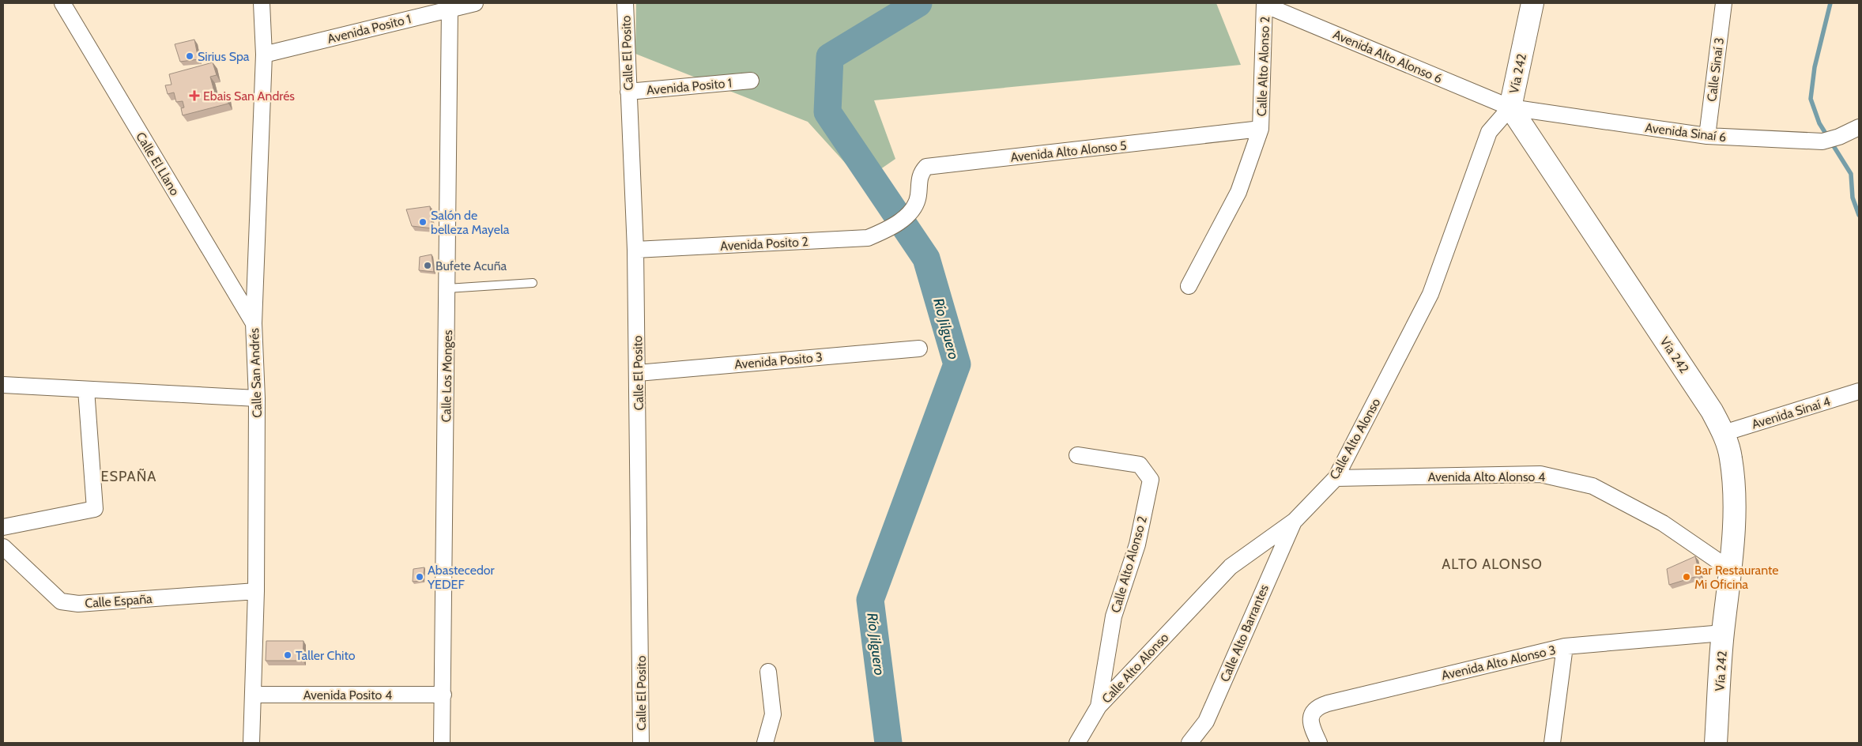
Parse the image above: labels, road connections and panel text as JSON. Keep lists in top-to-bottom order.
{
  "streets": {
    "main road": ["Vía 242"],
    "street": [
      "Avenida Posito 1",
      "Calle El Posito",
      "Avenida Alto Alonso 6",
      "Calle Alto Alonso 2",
      "Calle Sinaí 3",
      "Avenida Sinaí 6",
      "Avenida Alto Alonso 5",
      "Calle El Llano",
      "Avenida Posito 2",
      "Avenida Posito 3",
      "Calle San Andrés",
      "Calle Los Monges",
      "Avenida Sinaí 4",
      "Calle Alto Alonso",
      "Avenida Alto Alonso 4",
      "Calle España",
      "Calle Alto Barrantes",
      "Avenida Alto Alonso 3",
      "Avenida Posito 4"
    ]
  },
  "crossings": [
    ["Avenida Posito 1", "Calle El Posito"],
    ["Avenida Posito 1", "Calle San Andrés"],
    ["Avenida Posito 1", "Calle Los Monges"],
    ["Calle El Posito", "Avenida Posito 2"],
    ["Calle El Posito", "Avenida Posito 3"],
    ["Avenida Alto Alonso 6", "Calle Alto Alonso 2"],
    ["Avenida Alto Alonso 6", "Vía 242"],
    ["Avenida Alto Alonso 6", "Avenida Sinaí 6"],
    ["Avenida Alto Alonso 6", "Calle Alto Alonso"],
    ["Calle Alto Alonso 2", "Avenida Alto Alonso 5"],
    ["Calle Alto Alonso 2", "Calle Alto Alonso"],
    ["Calle Sinaí 3", "Avenida Sinaí 6"],
    ["Vía 242", "Avenida Sinaí 6"],
    ["Vía 242", "Avenida Sinaí 4"],
    ["Vía 242", "Calle Alto Alonso"],
    ["Vía 242", "Avenida Alto Alonso 4"],
    ["Vía 242", "Avenida Alto Alonso 3"],
    ["Avenida Sinaí 6", "Calle Alto Alonso"],
    ["Avenida Alto Alonso 5", "Avenida Posito 2"],
    ["Calle El Llano", "Calle San Andrés"],
    ["Calle San Andrés", "Calle España"],
    ["Calle San Andrés", "Avenida Posito 4"],
    ["Calle Los Monges", "Avenida Posito 4"],
    ["Calle Alto Alonso", "Avenida Alto Alonso 4"],
    ["Calle Alto Alonso", "Calle Alto Barrantes"]
  ],
  "districts": ["ESPAÑA", "ALTO ALONSO"],
  "water": ["Río Jilguero"],
  "places": {
    "other": [
      "Sirius Spa",
      "Salón de belleza Mayela",
      "Bufete Acuña",
      "Abastecedor YEDEF",
      "Bar Restaurante Mi Oficina",
      "Taller Chito"
    ],
    "health": ["Ebais San Andrés"]
  }
}
